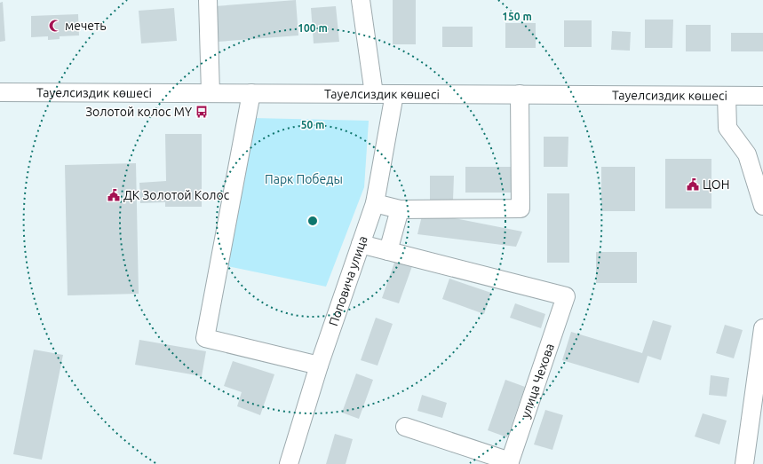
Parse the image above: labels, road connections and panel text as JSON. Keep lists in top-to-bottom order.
{
  "streets": {
    "street": ["Тауелсиздик көшесі", "Поповича улица", "улица Чехова"]
  },
  "crossings": [
    ["Тауелсиздик көшесі", "Поповича улица"]
  ],
  "parks": ["Парк Победы"],
  "places": {
    "mosque": ["мечеть"],
    "bus stop": ["Золотой колос МҮ"],
    "public building": ["ЦОН", "ДК Золотой Колос"]
  },
  "rings": ["150 m", "100 m", "50 m"]
}
